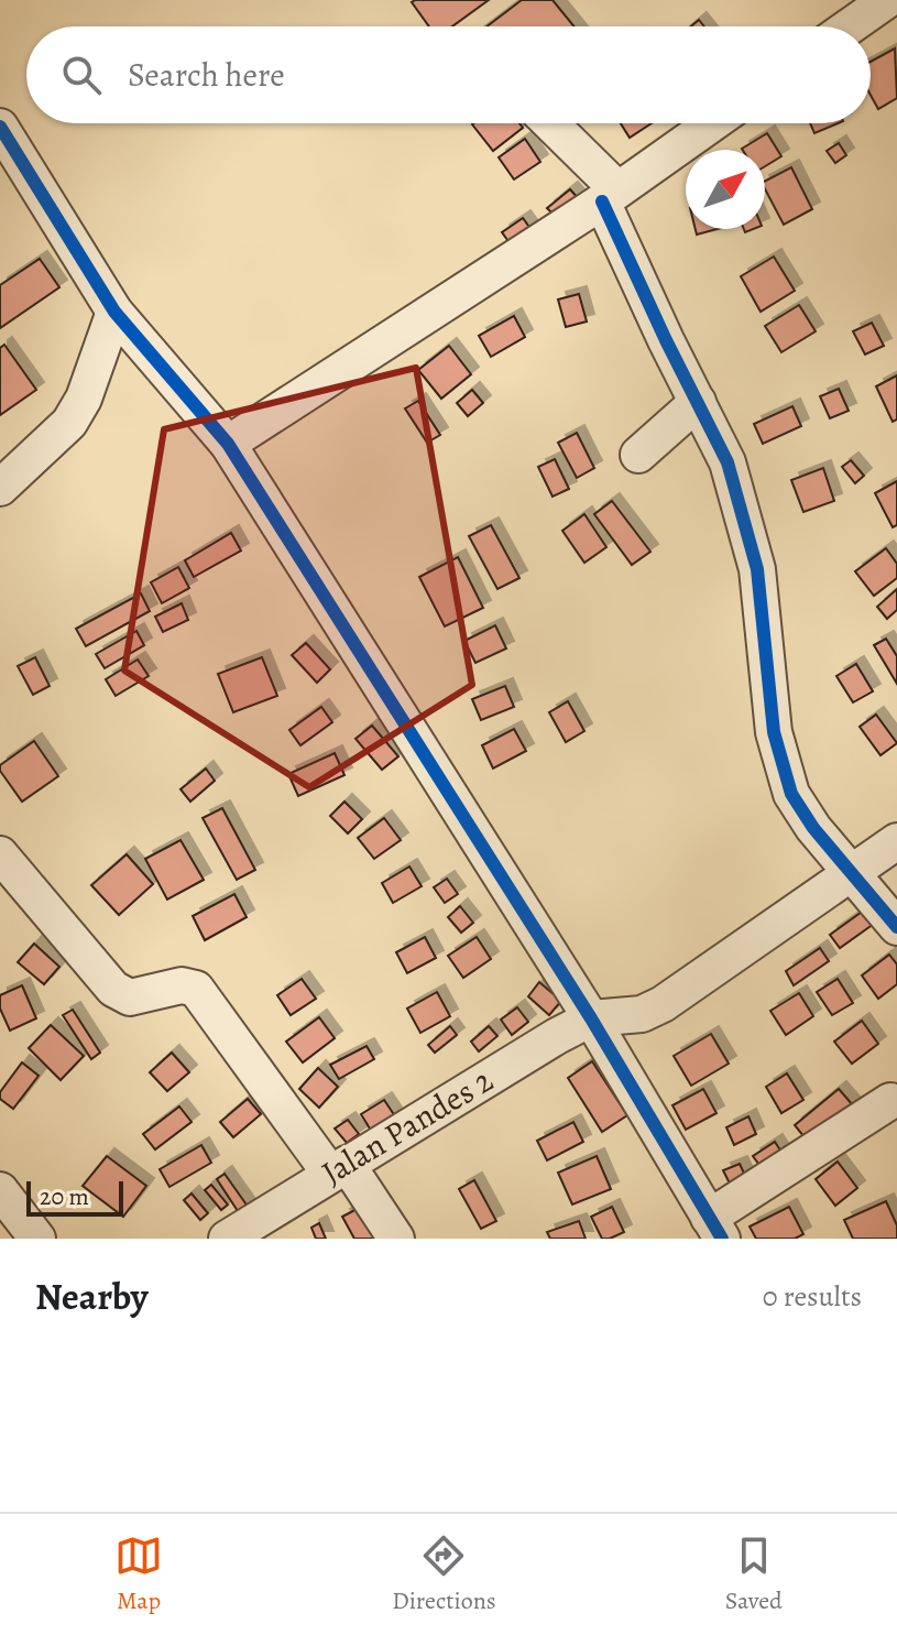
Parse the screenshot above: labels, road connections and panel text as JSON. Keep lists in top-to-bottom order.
{
  "streets": {
    "street": ["Jalan Pandes 2"]
  },
  "scale_bar": "20 m",
  "north": "top right",
  "page": {
    "search": "Search here",
    "scale": "20 m",
    "heading": ["Nearby", "0 results"],
    "nav": ["Map", "Directions", "Saved"]
  }
}
